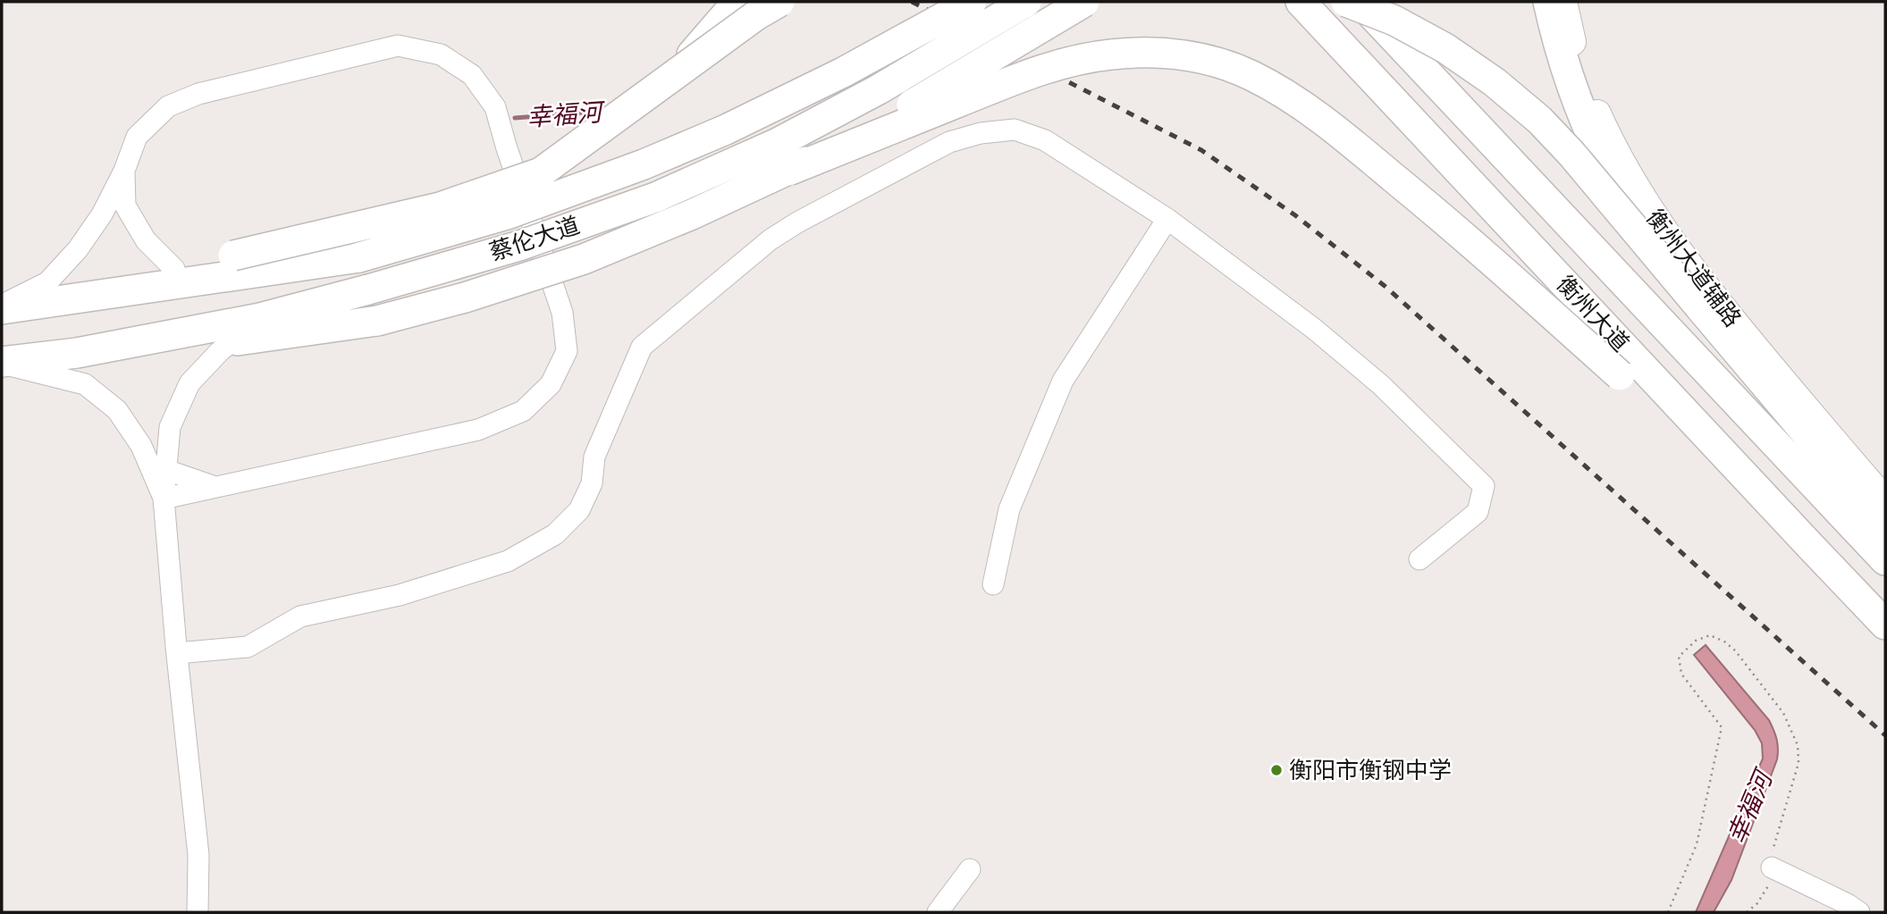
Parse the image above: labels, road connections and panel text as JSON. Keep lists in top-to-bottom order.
{
  "streets": {
    "highway": ["蔡伦大道", "衡州大道"],
    "main road": ["衡州大道辅路"]
  },
  "water": ["幸福河"],
  "places": ["衡阳市衡钢中学"]
}
